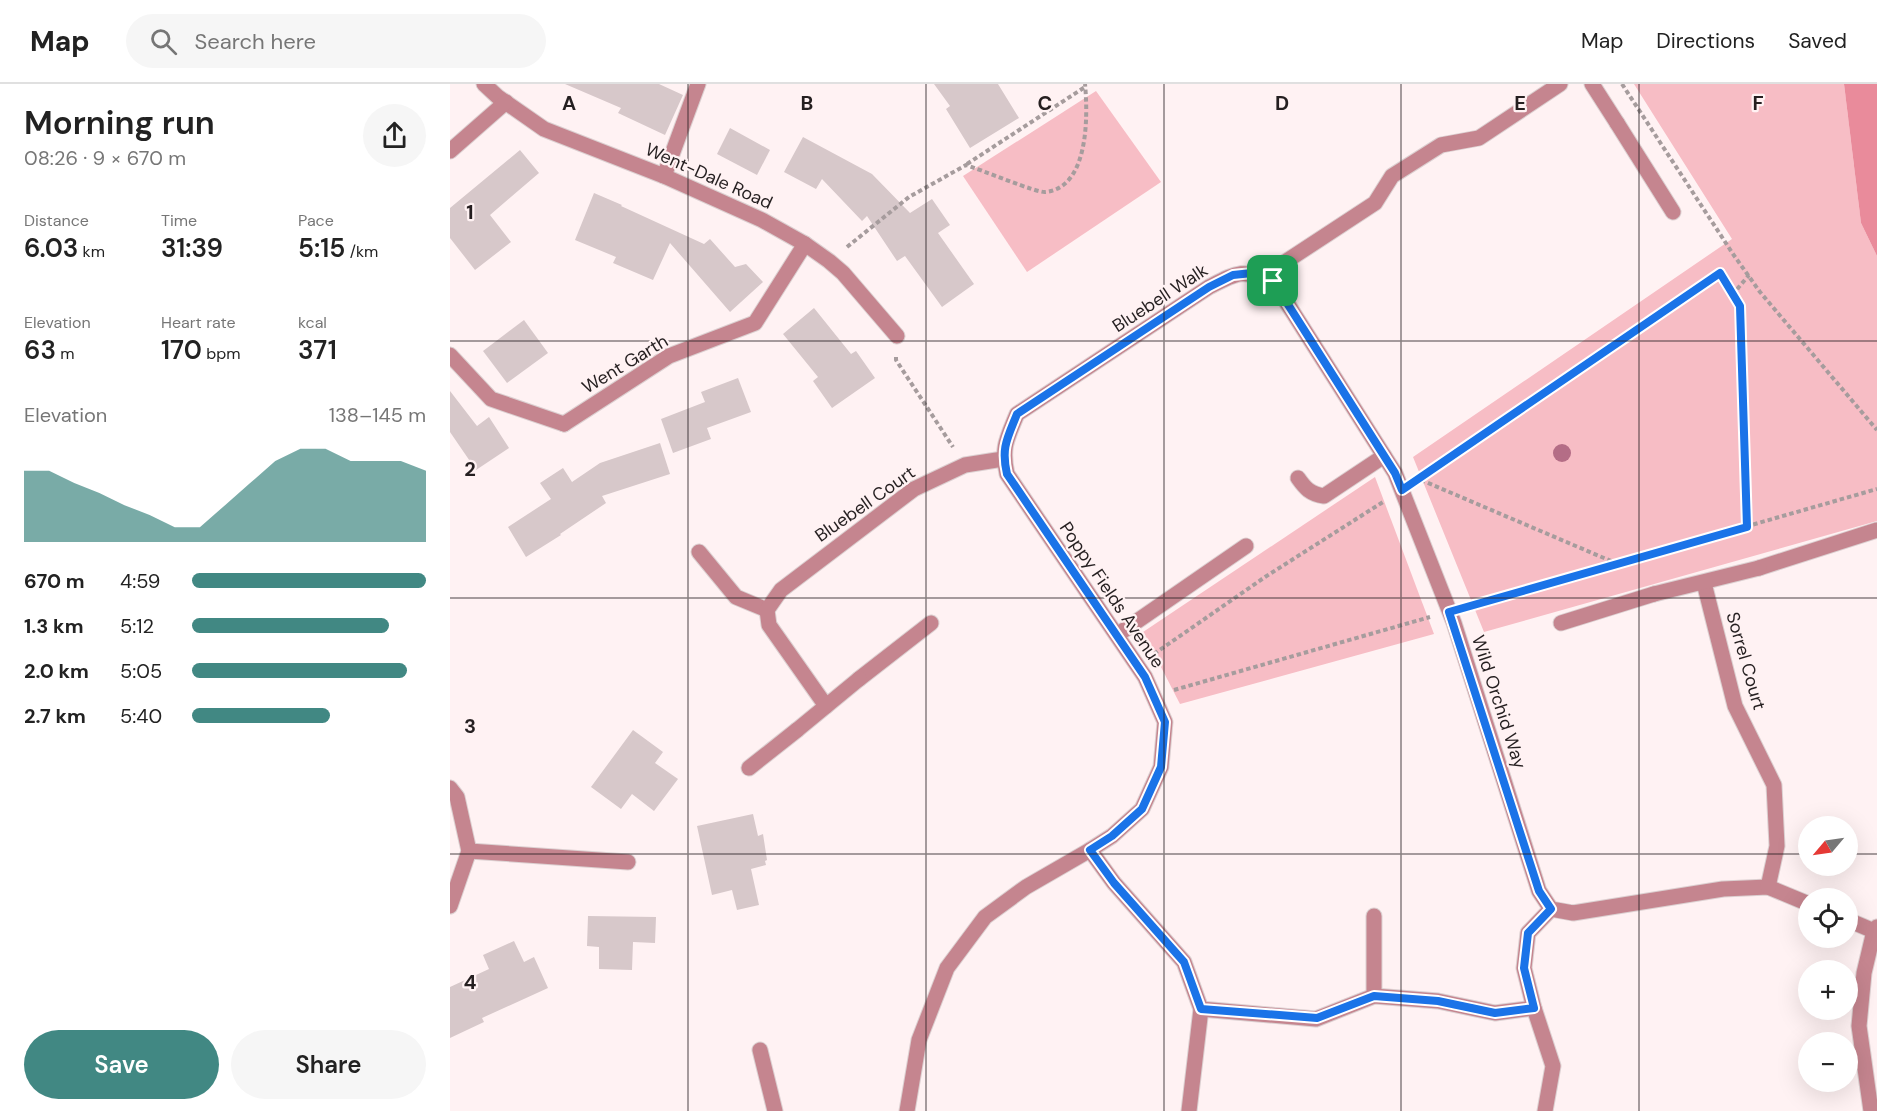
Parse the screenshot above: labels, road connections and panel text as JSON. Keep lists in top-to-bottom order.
{
  "streets": {
    "street": [
      "Went-Dale Road",
      "Bluebell Walk",
      "Went Garth",
      "Bluebell Court",
      "Poppy Fields Avenue",
      "Sorrel Court",
      "Wild Orchid Way"
    ]
  },
  "crossings": [
    ["Went-Dale Road", "Went Garth"],
    ["Bluebell Walk", "Bluebell Court"],
    ["Bluebell Walk", "Poppy Fields Avenue"],
    ["Bluebell Walk", "Wild Orchid Way"],
    ["Bluebell Court", "Poppy Fields Avenue"]
  ],
  "north": "bottom left",
  "page": {
    "header": "Map",
    "search": "Search here",
    "nav": ["Map", "Directions", "Saved"],
    "heading": ["Morning run", "08:26 · 9 × 670 m"],
    "stats": [
      ["Distance", "6.03 km"],
      ["Time", "31:39"],
      ["Pace", "5:15 /km"],
      ["Elevation", "63 m"],
      ["Heart rate", "170 bpm"],
      ["kcal", "371"]
    ],
    "chart": ["Elevation", "138–145 m"],
    "list": [
      {
        "name": "670 m",
        "note": "4:59"
      },
      {
        "name": "1.3 km",
        "note": "5:12"
      },
      {
        "name": "2.0 km",
        "note": "5:05"
      },
      {
        "name": "2.7 km",
        "note": "5:40"
      }
    ],
    "map_buttons": ["+", "−"],
    "buttons": ["Save", "Share"]
  },
  "grid": {
    "columns": [
      "A",
      "B",
      "C",
      "D",
      "E",
      "F"
    ],
    "rows": [
      "1",
      "2",
      "3",
      "4"
    ]
  }
}
